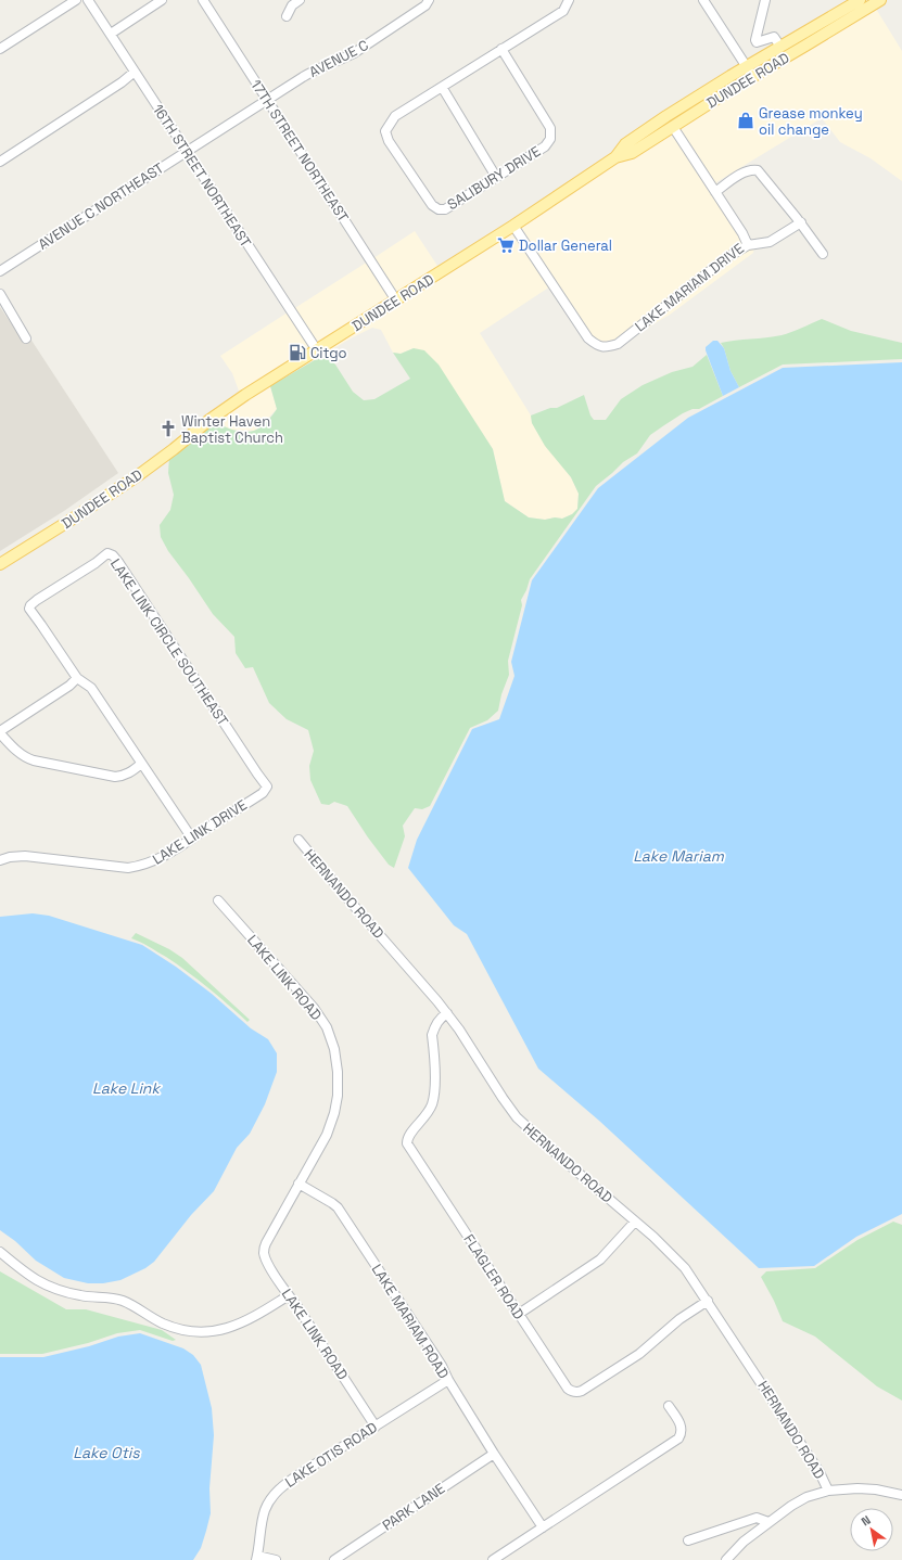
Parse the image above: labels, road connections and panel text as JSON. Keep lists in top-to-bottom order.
{
  "streets": {
    "main road": ["DUNDEE ROAD"],
    "street": [
      "AVENUE C",
      "17TH STREET NORTHEAST",
      "16TH STREET NORTHEAST",
      "SALIBURY DRIVE",
      "AVENUE C NORTHEAST",
      "LAKE MARIAM DRIVE",
      "LAKE LINK CIRCLE SOUTHEAST",
      "LAKE LINK DRIVE",
      "HERNANDO ROAD",
      "LAKE LINK ROAD",
      "FLAGLER ROAD",
      "LAKE MARIAM ROAD",
      "LAKE OTIS ROAD",
      "PARK LANE"
    ]
  },
  "crossings": [
    ["AVENUE C", "17TH STREET NORTHEAST"],
    ["AVENUE C", "AVENUE C NORTHEAST"],
    ["DUNDEE ROAD", "17TH STREET NORTHEAST"],
    ["DUNDEE ROAD", "16TH STREET NORTHEAST"],
    ["DUNDEE ROAD", "LAKE MARIAM DRIVE"],
    ["17TH STREET NORTHEAST", "AVENUE C NORTHEAST"],
    ["16TH STREET NORTHEAST", "AVENUE C NORTHEAST"],
    ["LAKE LINK CIRCLE SOUTHEAST", "LAKE LINK DRIVE"],
    ["HERNANDO ROAD", "FLAGLER ROAD"],
    ["LAKE LINK ROAD", "LAKE MARIAM ROAD"],
    ["LAKE LINK ROAD", "LAKE OTIS ROAD"],
    ["LAKE MARIAM ROAD", "LAKE OTIS ROAD"],
    ["LAKE MARIAM ROAD", "PARK LANE"]
  ],
  "water": ["Lake Mariam", "Lake Link", "Lake Otis"],
  "places": {
    "shop": ["Grease monkey oil change"],
    "supermarket": ["Dollar General"],
    "fuel station": ["Citgo"],
    "church": ["Winter Haven Baptist Church"]
  },
  "north": "top left"
}
